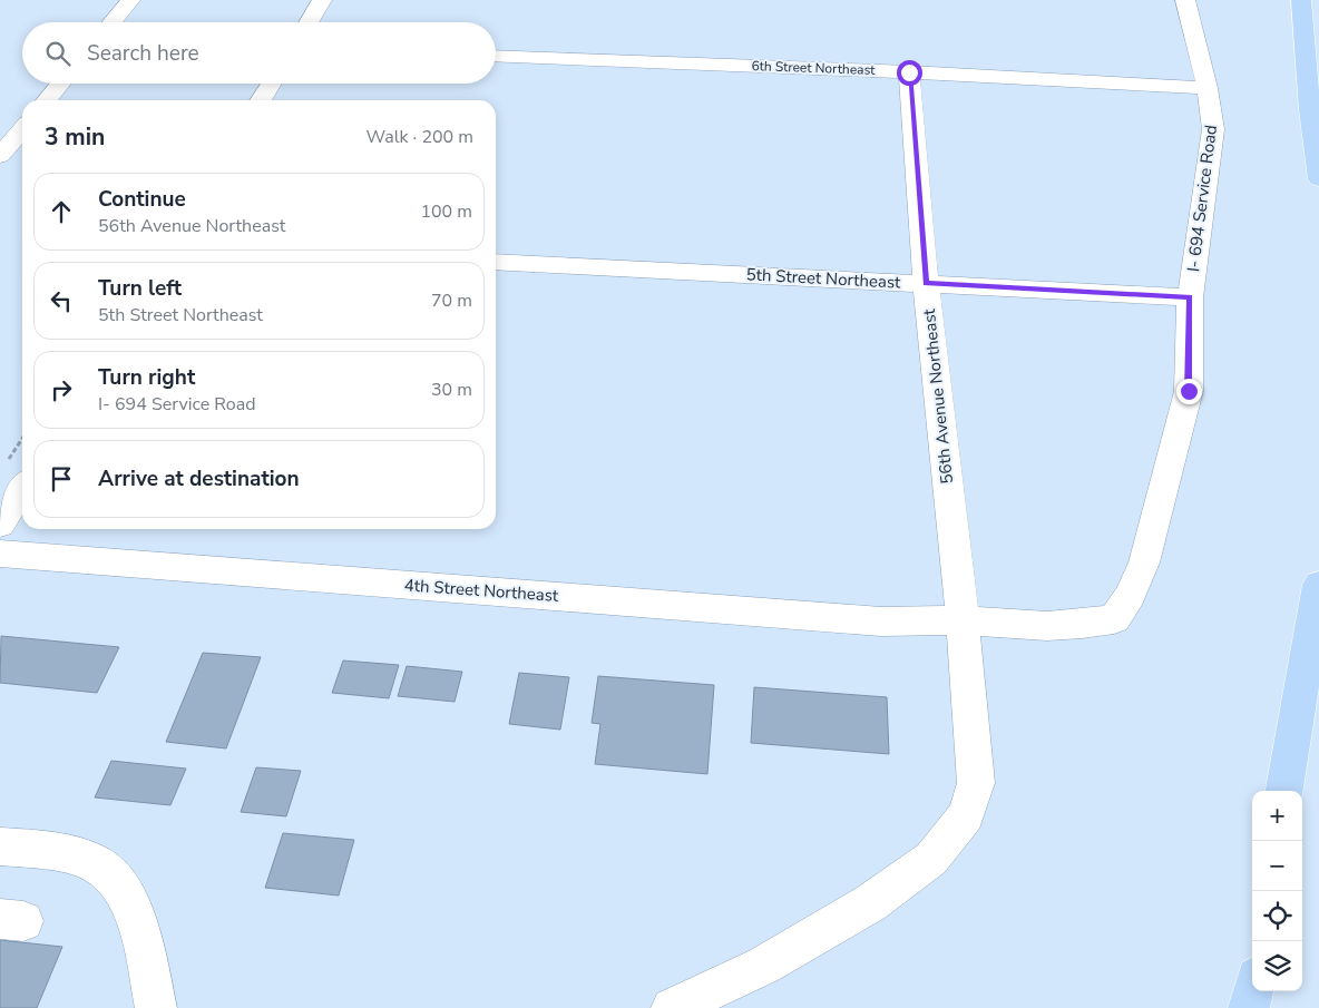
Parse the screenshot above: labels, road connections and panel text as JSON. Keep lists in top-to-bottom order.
{
  "streets": {
    "street": [
      "6th Street Northeast",
      "I- 694 Service Road",
      "5th Street Northeast",
      "56th Avenue Northeast",
      "4th Street Northeast"
    ]
  },
  "crossings": [
    ["6th Street Northeast", "I- 694 Service Road"],
    ["6th Street Northeast", "56th Avenue Northeast"],
    ["I- 694 Service Road", "5th Street Northeast"],
    ["I- 694 Service Road", "4th Street Northeast"],
    ["5th Street Northeast", "56th Avenue Northeast"],
    ["56th Avenue Northeast", "4th Street Northeast"]
  ],
  "page": {
    "search": "Search here",
    "heading": ["3 min", "Walk · 200 m"],
    "list": [
      ["Continue", "56th Avenue Northeast", "100 m"],
      ["Turn left", "5th Street Northeast", "70 m"],
      ["Turn right", "I- 694 Service Road", "30 m"],
      "Arrive at destination"
    ],
    "map_buttons": ["+", "−"]
  }
}
